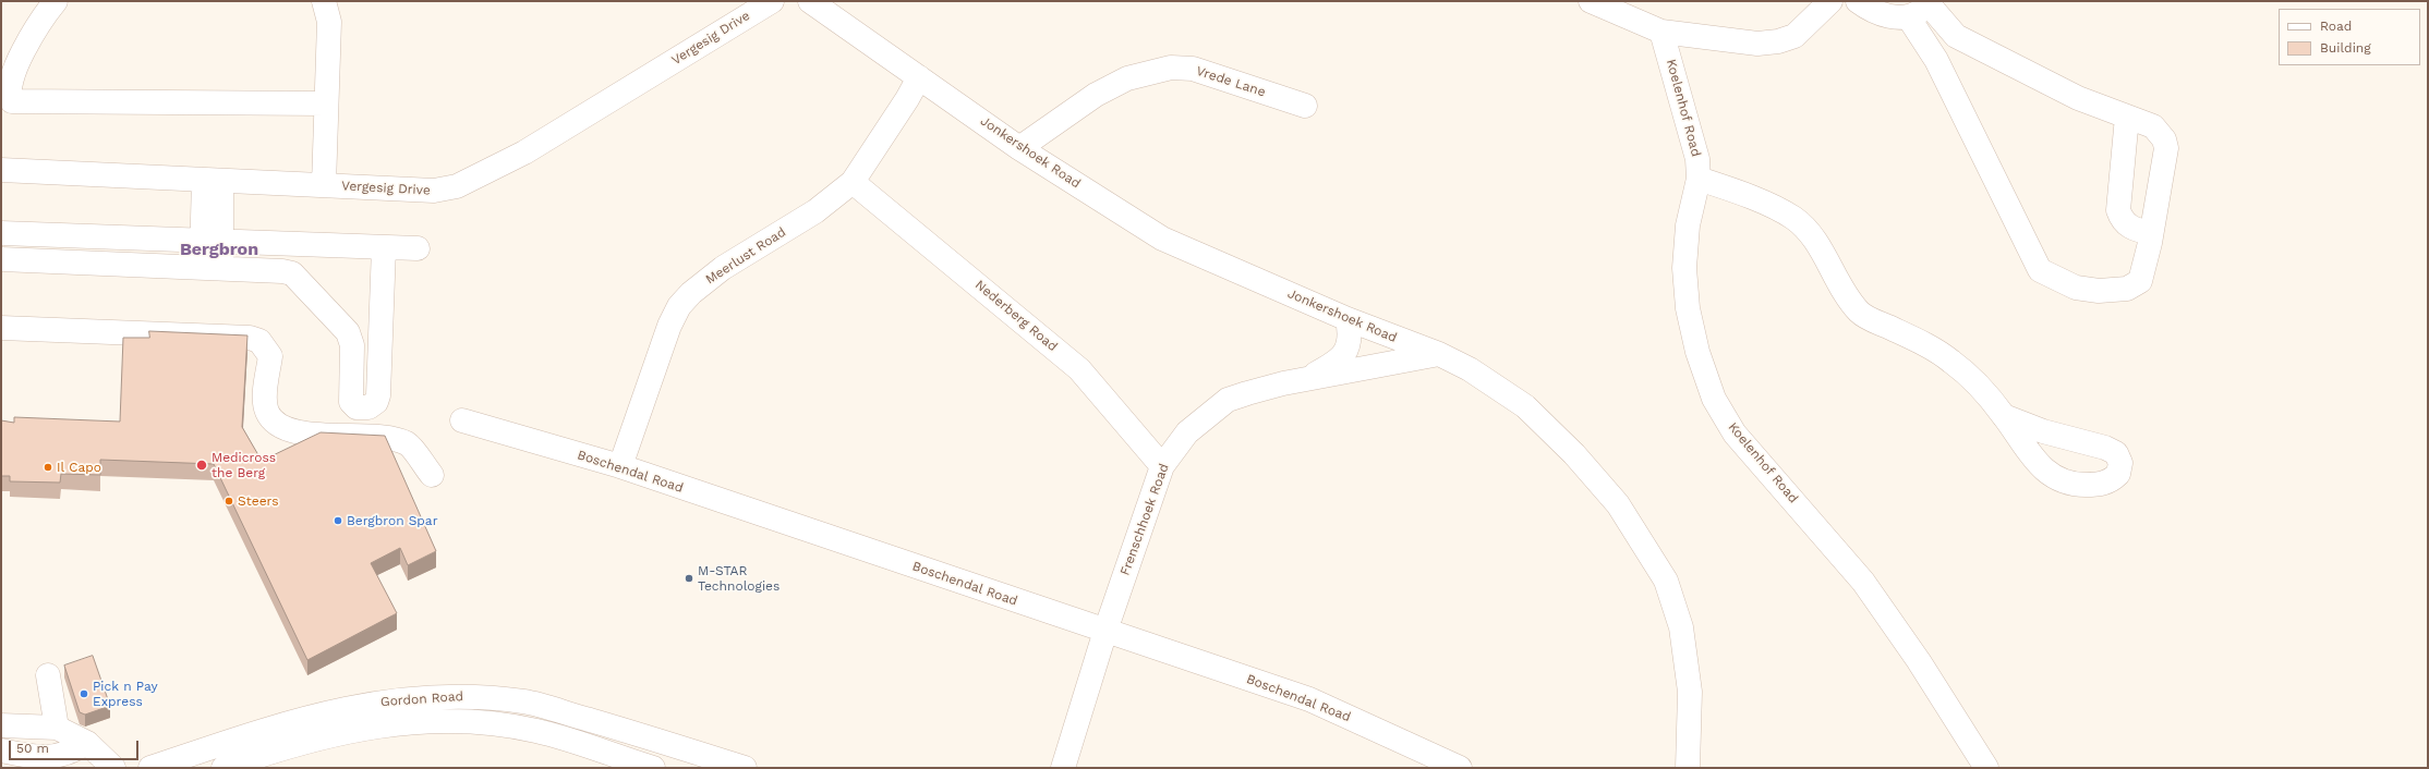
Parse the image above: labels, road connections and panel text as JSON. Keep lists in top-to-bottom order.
{
  "streets": {
    "street": [
      "Vergesig Drive",
      "Vrede Lane",
      "Koelenhof Road",
      "Jonkershoek Road",
      "Meerlust Road",
      "Nederberg Road",
      "Boschendal Road",
      "Frenschhoek Road",
      "Gordon Road"
    ]
  },
  "crossings": [
    ["Vrede Lane", "Jonkershoek Road"],
    ["Jonkershoek Road", "Meerlust Road"],
    ["Jonkershoek Road", "Frenschhoek Road"],
    ["Meerlust Road", "Nederberg Road"],
    ["Meerlust Road", "Boschendal Road"],
    ["Nederberg Road", "Frenschhoek Road"],
    ["Boschendal Road", "Frenschhoek Road"]
  ],
  "districts": ["Bergbron"],
  "places": [
    "Medicross the Berg",
    "Il Capo",
    "Steers",
    "Bergbron Spar",
    "M-STAR Technologies",
    "Pick n Pay Express"
  ],
  "legend": ["Road", "Building"],
  "scale_bar": "50 m"
}
